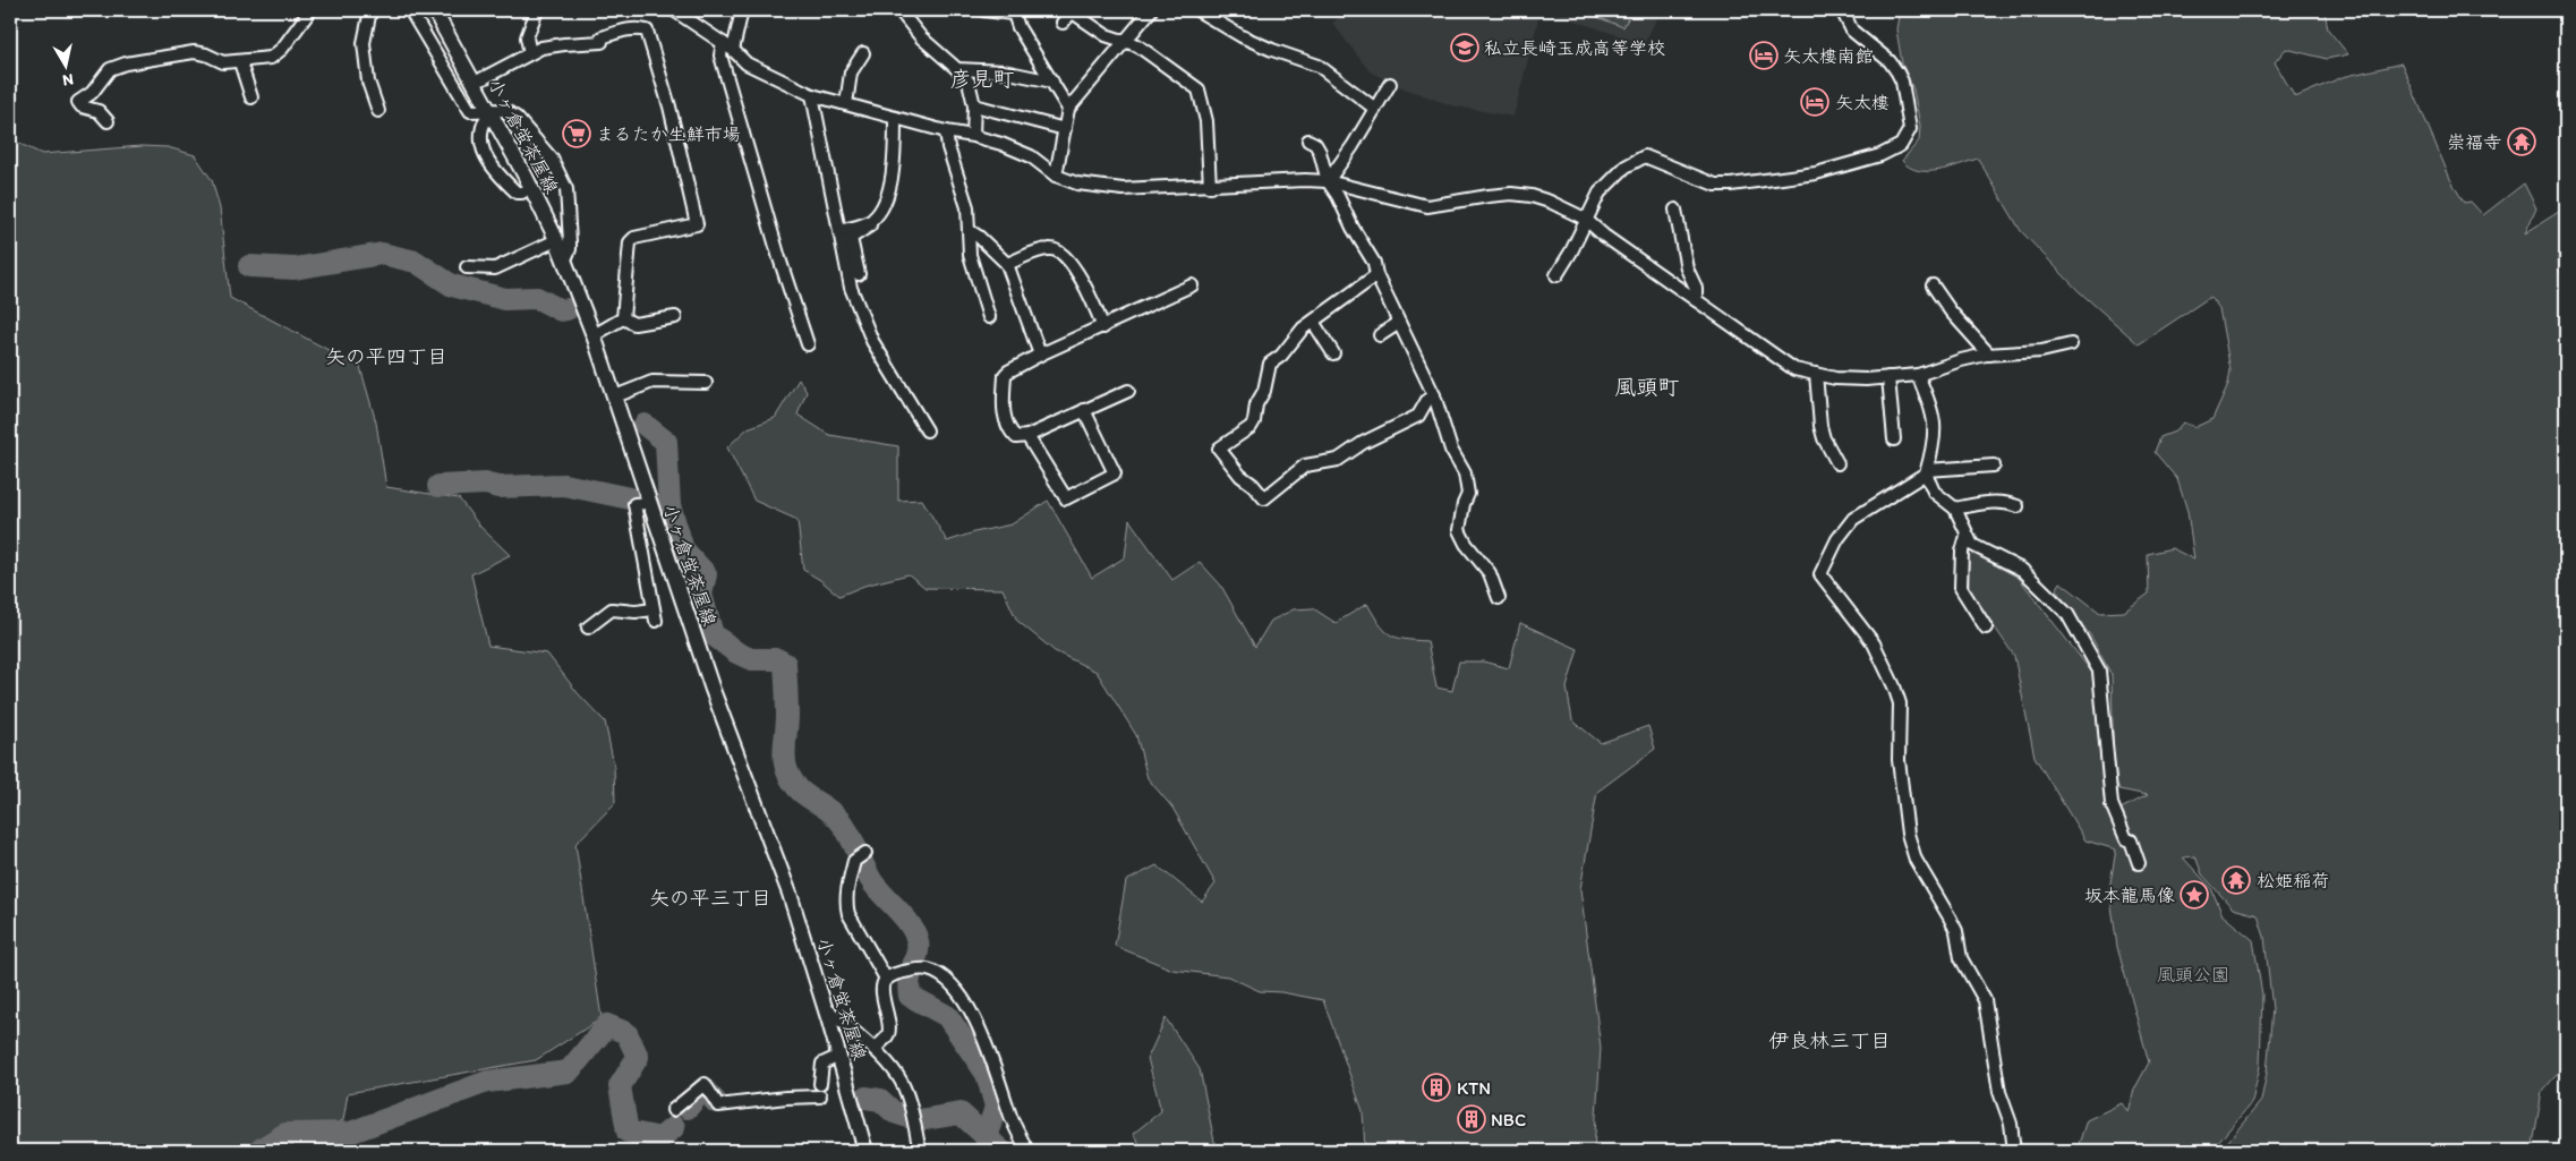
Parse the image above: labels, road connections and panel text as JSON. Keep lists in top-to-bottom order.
{
  "streets": {
    "street": ["小ヶ倉蛍茶屋線"]
  },
  "districts": [
    "彦見町",
    "矢の平四丁目",
    "風頭町",
    "矢の平三丁目",
    "伊良林三丁目"
  ],
  "parks": ["風頭公園"],
  "places": {
    "school or university": ["私立長崎玉成高等学校"],
    "hotel": ["矢太樓南館", "矢太樓"],
    "supermarket": ["まるたか生鮮市場"],
    "temple": ["崇福寺", "松姫稲荷"],
    "place": ["坂本龍馬像"],
    "building": ["KTN", "NBC"]
  },
  "north": "bottom"
}
